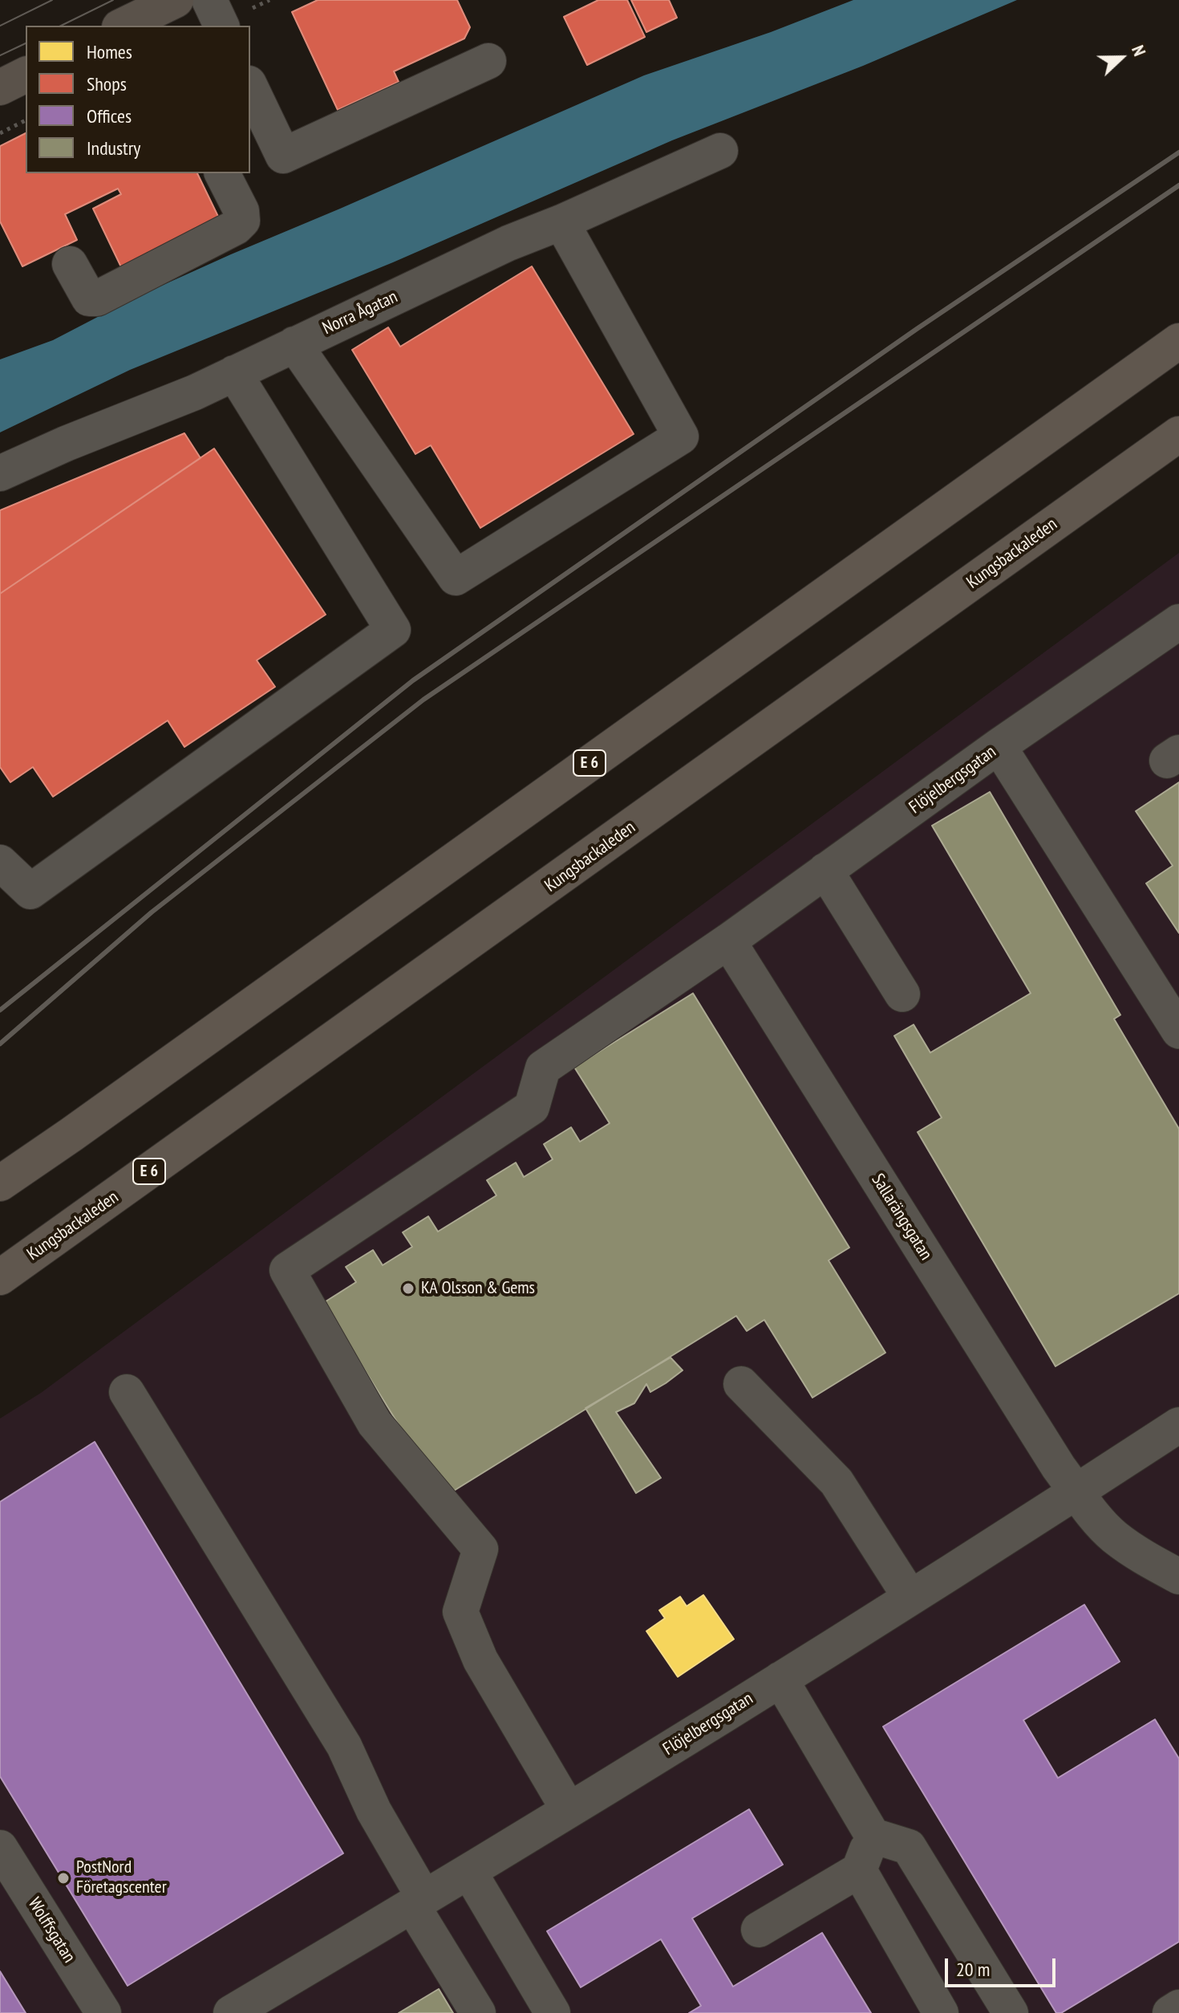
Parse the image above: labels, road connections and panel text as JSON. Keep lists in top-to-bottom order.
{
  "streets": {
    "highway": ["Kungsbackaleden", "E 6"],
    "street": [
      "Norra Ågatan",
      "Flöjelbergsgatan",
      "Sallarängsgatan",
      "Wolffsgatan"
    ]
  },
  "crossings": [
    ["Flöjelbergsgatan", "Sallarängsgatan"]
  ],
  "places": ["KA Olsson & Gems", "PostNord Företagscenter"],
  "legend": [
    "Homes",
    "Shops",
    "Offices",
    "Industry"
  ],
  "scale_bar": "20 m",
  "north": "right"
}
